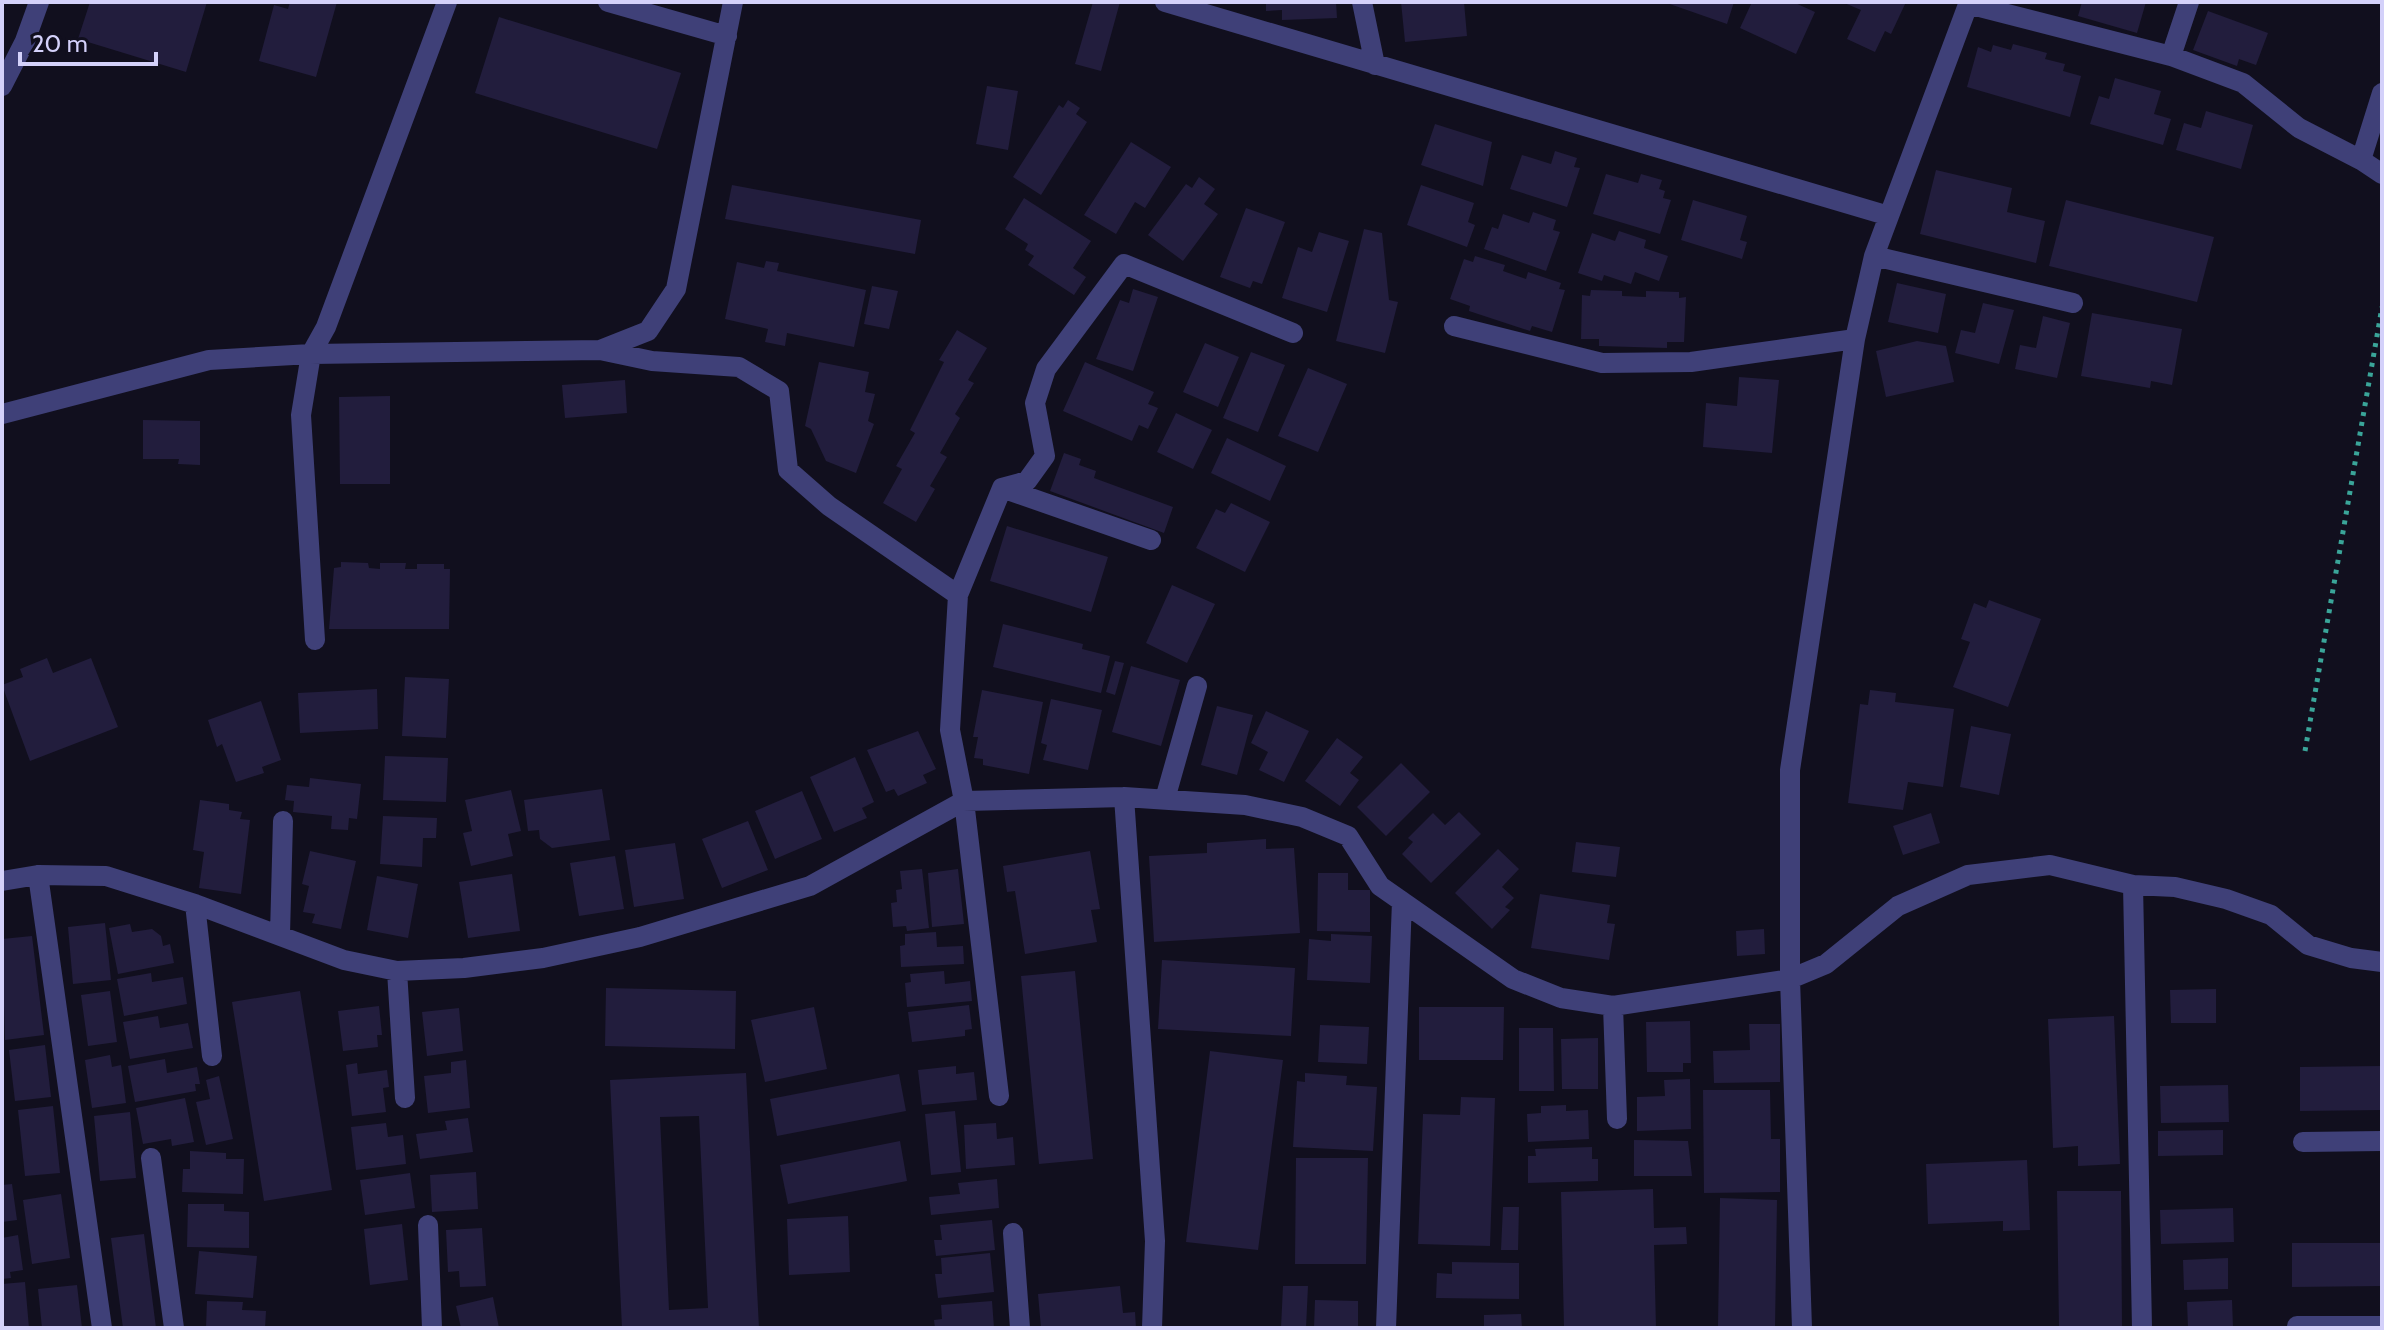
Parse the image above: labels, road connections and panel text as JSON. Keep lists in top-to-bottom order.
{
  "scale_bar": "20 m"
}
